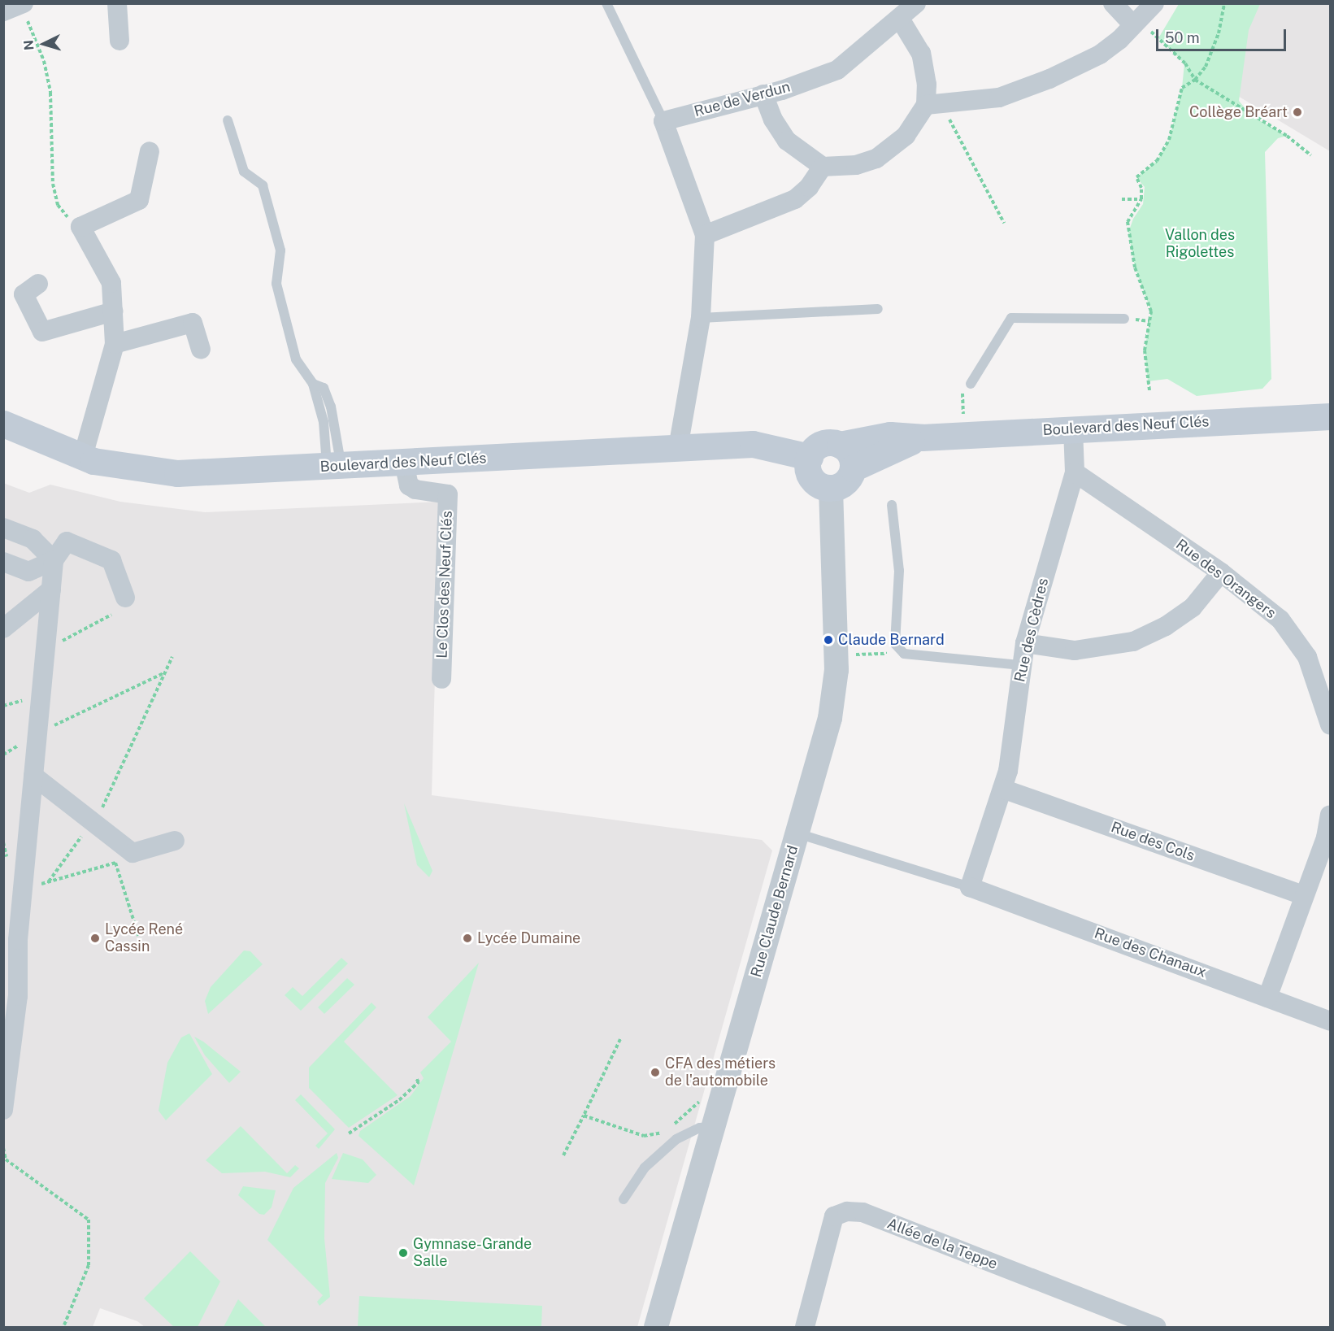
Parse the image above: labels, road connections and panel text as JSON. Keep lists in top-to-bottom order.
{
  "streets": {
    "main road": ["Boulevard des Neuf Clés"],
    "street": [
      "Rue de Verdun",
      "Rue des Orangers",
      "Le Clos des Neuf Clés",
      "Rue des Cèdres",
      "Rue des Cols",
      "Rue Claude Bernard",
      "Rue des Chanaux",
      "Allée de la Teppe"
    ]
  },
  "crossings": [
    ["Boulevard des Neuf Clés", "Le Clos des Neuf Clés"],
    ["Boulevard des Neuf Clés", "Rue des Cèdres"],
    ["Boulevard des Neuf Clés", "Rue Claude Bernard"],
    ["Rue des Orangers", "Rue des Cèdres"],
    ["Rue des Cèdres", "Rue des Cols"],
    ["Rue des Cèdres", "Rue des Chanaux"]
  ],
  "parks": ["Vallon des Rigolettes"],
  "places": [
    "Collège Bréart",
    "Claude Bernard",
    "Lycée René Cassin",
    "Lycée Dumaine",
    "CFA des métiers de l'automobile",
    "Gymnase-Grande Salle"
  ],
  "scale_bar": "50 m",
  "north": "left"
}
